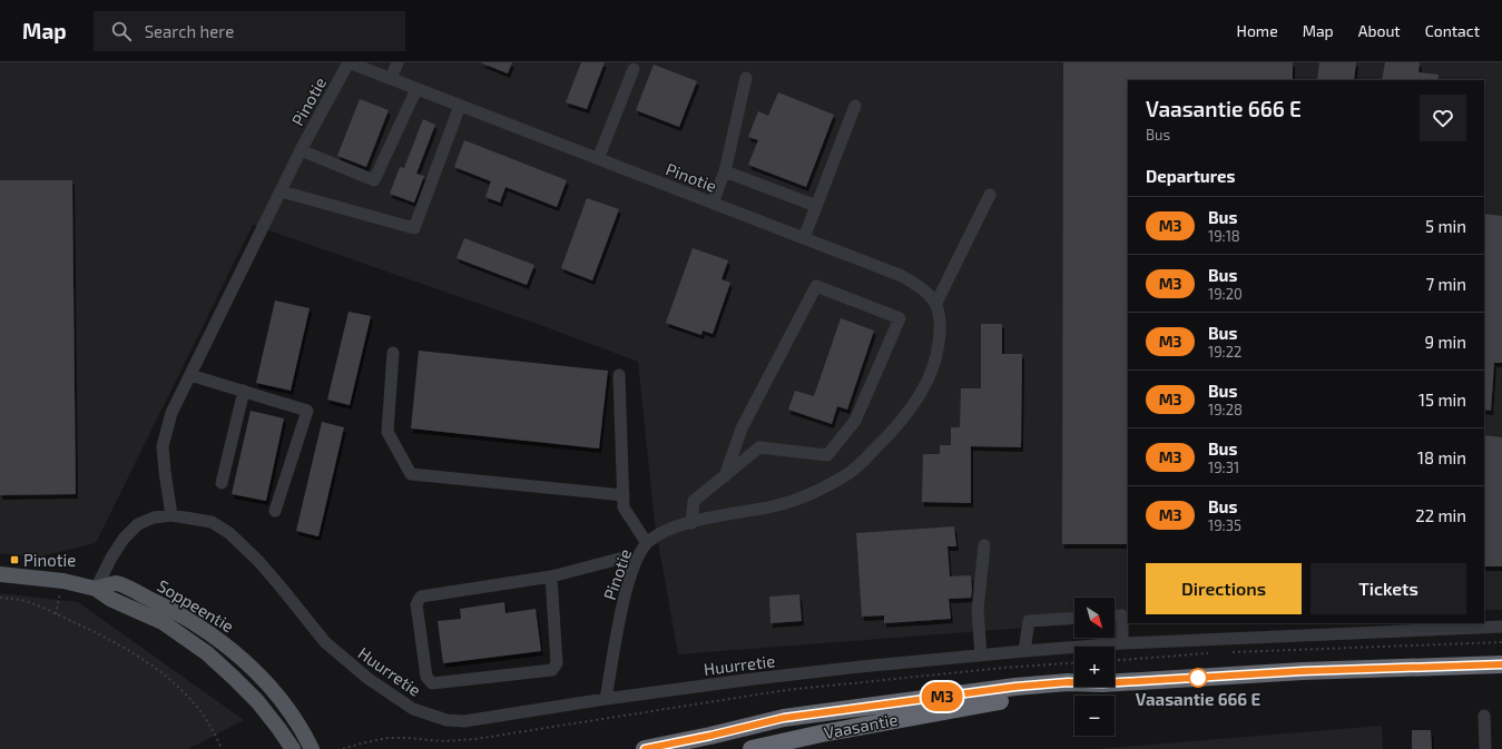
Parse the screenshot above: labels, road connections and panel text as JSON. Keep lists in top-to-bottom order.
{
  "streets": {
    "highway": ["Vaasantie"],
    "main road": ["Soppeentie"],
    "street": ["Pinotie", "Huurretie"]
  },
  "crossings": [
    ["Pinotie", "Huurretie"],
    ["Soppeentie", "Huurretie"]
  ],
  "places": {
    "transit": ["Pinotie"],
    "other": ["Vaasantie 666 E"]
  },
  "lines": ["bus line M3"],
  "north": "bottom right",
  "page": {
    "header": "Map",
    "search": "Search here",
    "nav": [
      "Home",
      "Map",
      "About",
      "Contact"
    ],
    "on_map": "M3",
    "heading": [
      ["Vaasantie 666 E", "Bus"],
      "Departures"
    ],
    "list": [
      {
        "mark": "M3",
        "name": "Bus",
        "note": "19:18",
        "value": "5 min"
      },
      {
        "mark": "M3",
        "name": "Bus",
        "note": "19:20",
        "value": "7 min"
      },
      {
        "mark": "M3",
        "name": "Bus",
        "note": "19:22",
        "value": "9 min"
      },
      {
        "mark": "M3",
        "name": "Bus",
        "note": "19:28",
        "value": "15 min"
      },
      {
        "mark": "M3",
        "name": "Bus",
        "note": "19:31",
        "value": "18 min"
      },
      {
        "mark": "M3",
        "name": "Bus",
        "note": "19:35",
        "value": "22 min"
      }
    ],
    "buttons": ["Directions", "Tickets"],
    "map_buttons": ["+", "−"]
  }
}
